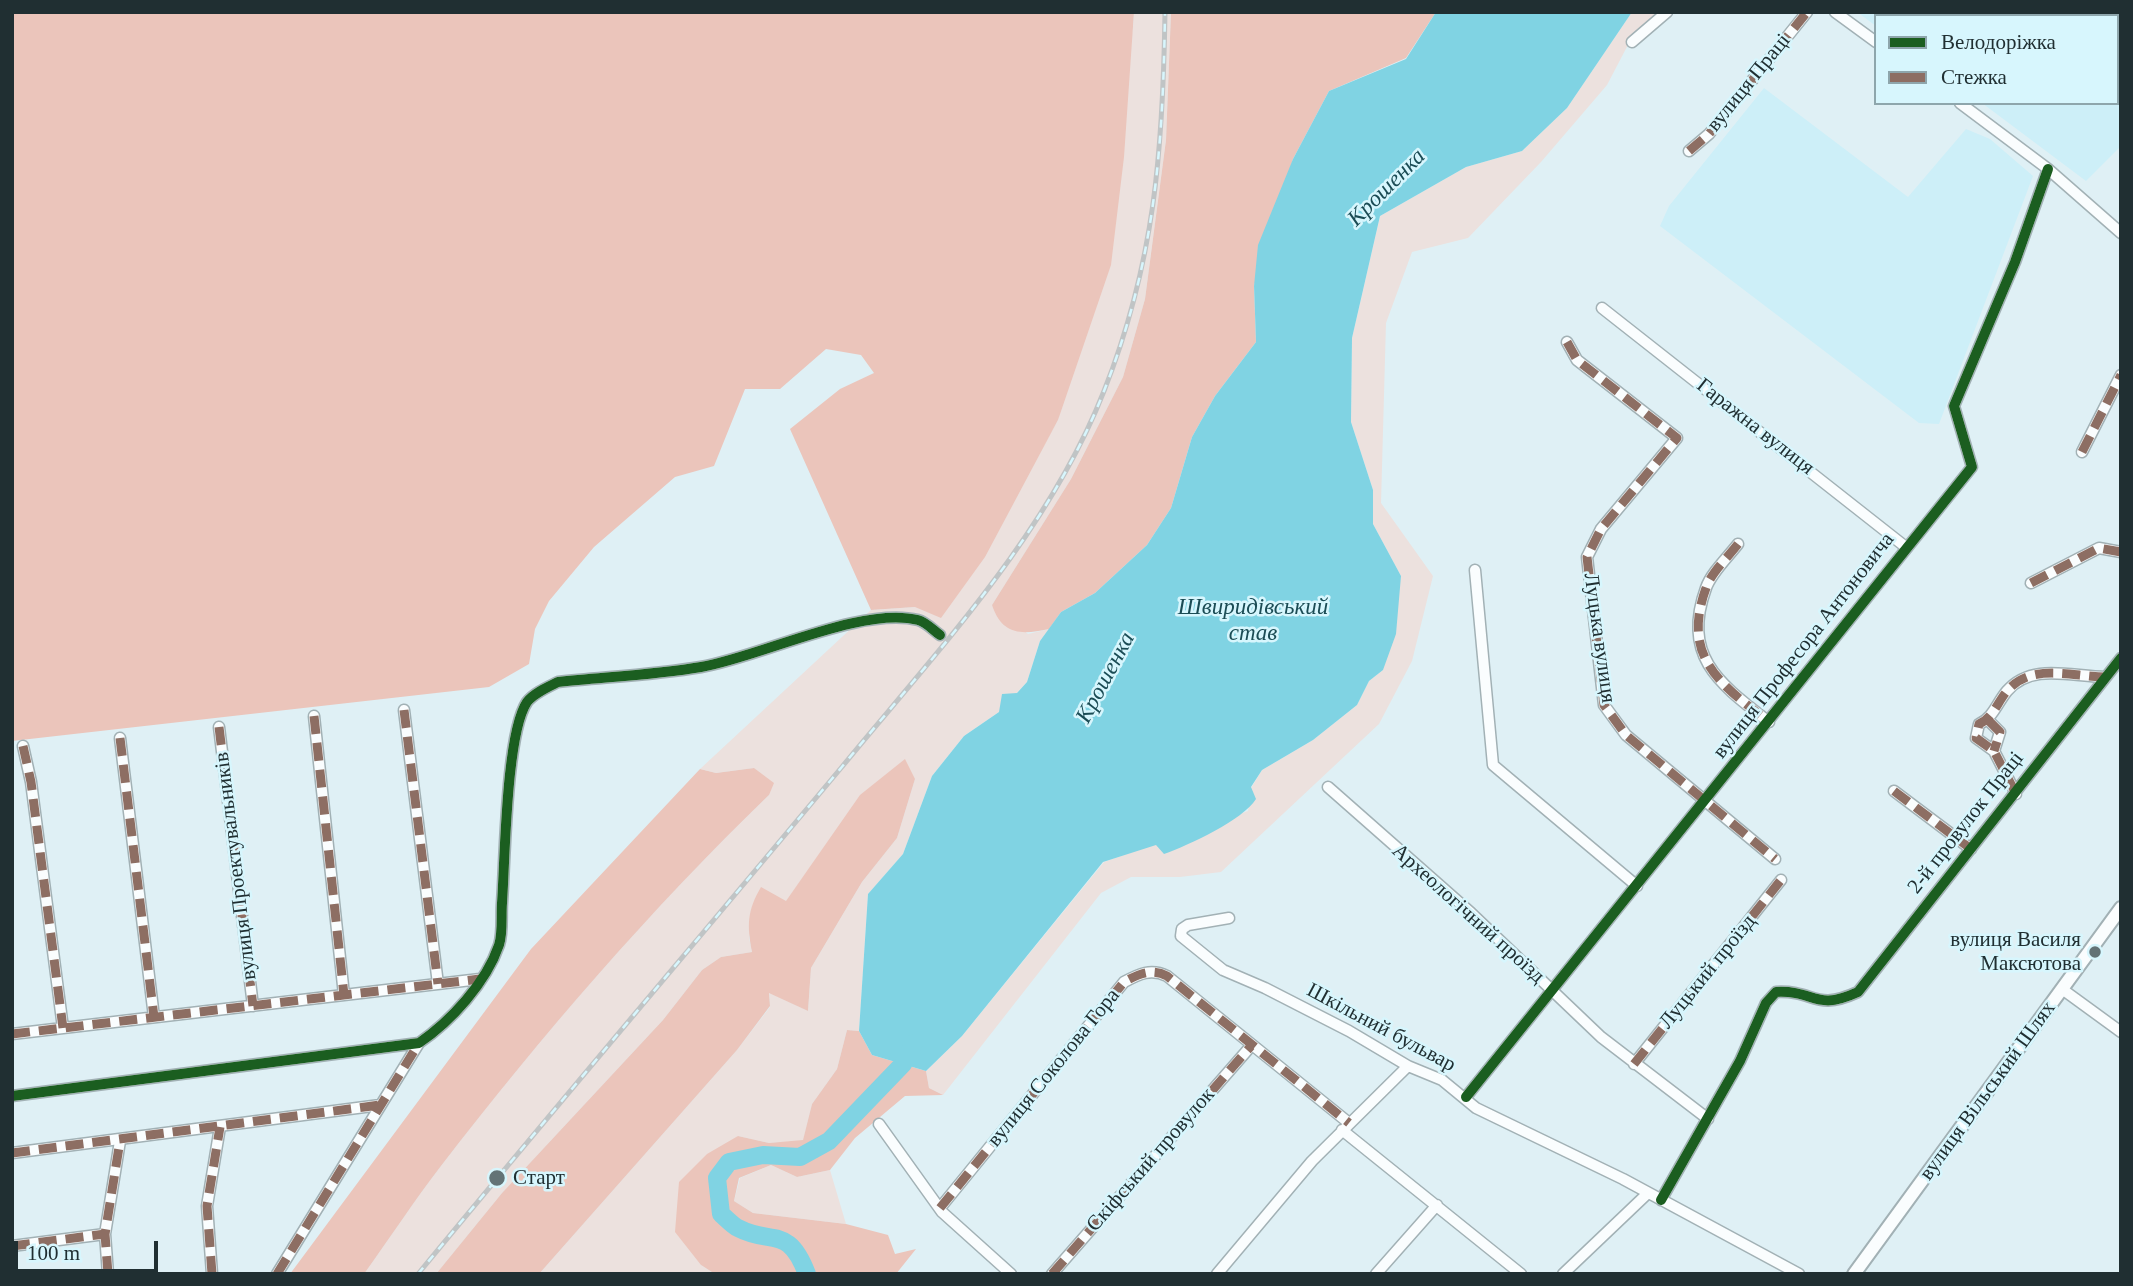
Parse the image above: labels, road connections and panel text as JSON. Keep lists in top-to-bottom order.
{
  "streets": {
    "street": [
      "вулиця Праці",
      "Гаражна вулиця",
      "Луцька вулиця",
      "вулиця Професора Антоновича",
      "2-й провулок Праці",
      "вулиця Проектувальників",
      "Археологічний проїзд",
      "Луцький проїзд",
      "Шкільний бульвар",
      "вулиця Соколова Гора",
      "вулиця Вільський Шлях",
      "Скіфський провулок"
    ]
  },
  "crossings": [
    ["Гаражна вулиця", "вулиця Професора Антоновича"],
    ["Луцька вулиця", "вулиця Професора Антоновича"],
    ["вулиця Професора Антоновича", "Археологічний проїзд"],
    ["вулиця Професора Антоновича", "Шкільний бульвар"],
    ["2-й провулок Праці", "Археологічний проїзд"],
    ["Археологічний проїзд", "Луцький проїзд"],
    ["вулиця Соколова Гора", "Скіфський провулок"]
  ],
  "water": ["Крошенка", "Швиридівський став"],
  "places": ["вулиця Василя Максютова", "Старт"],
  "legend": ["Велодоріжка", "Стежка"],
  "scale_bar": "100 m"
}
